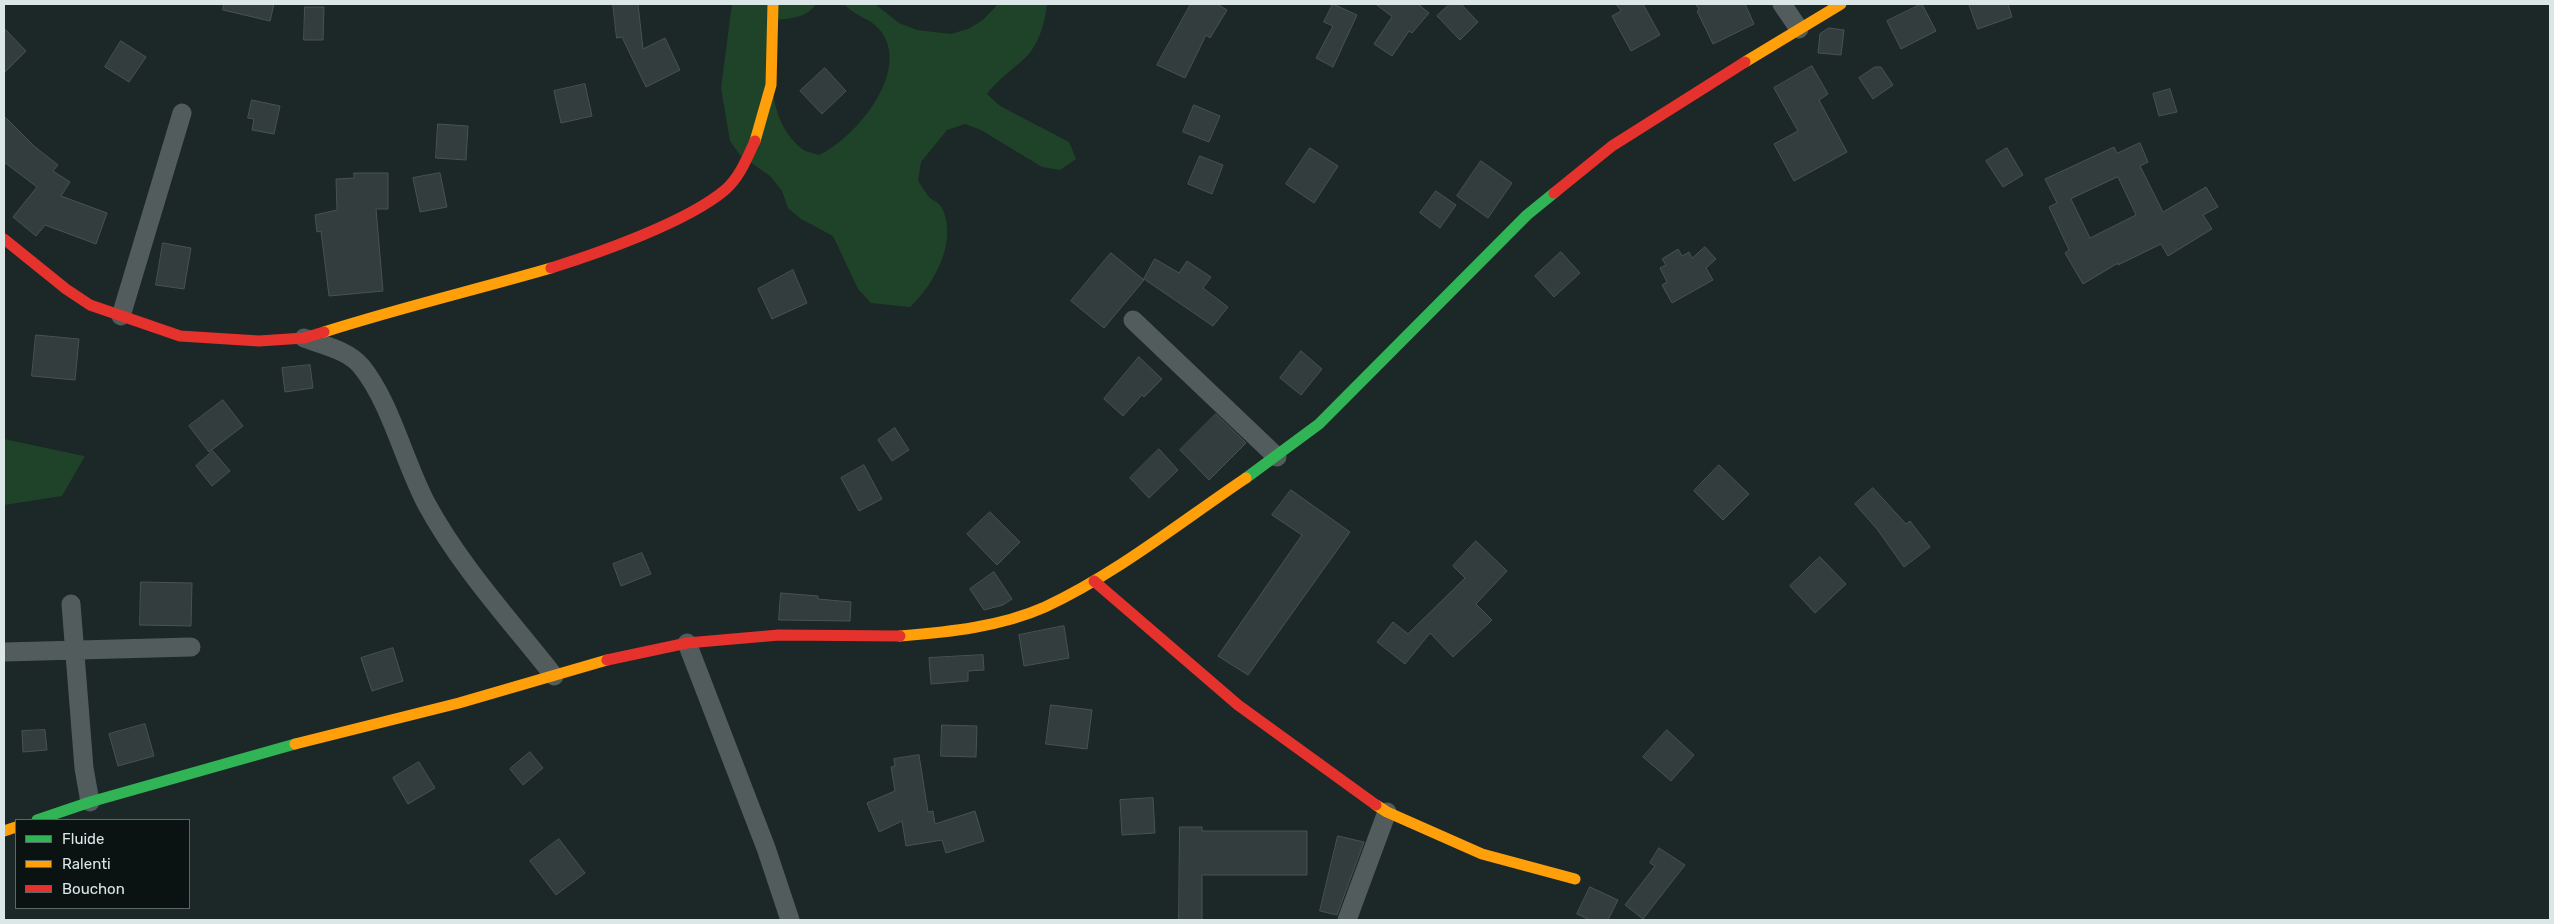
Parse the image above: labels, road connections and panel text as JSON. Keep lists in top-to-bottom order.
{
  "legend": ["Fluide", "Ralenti", "Bouchon"]
}
